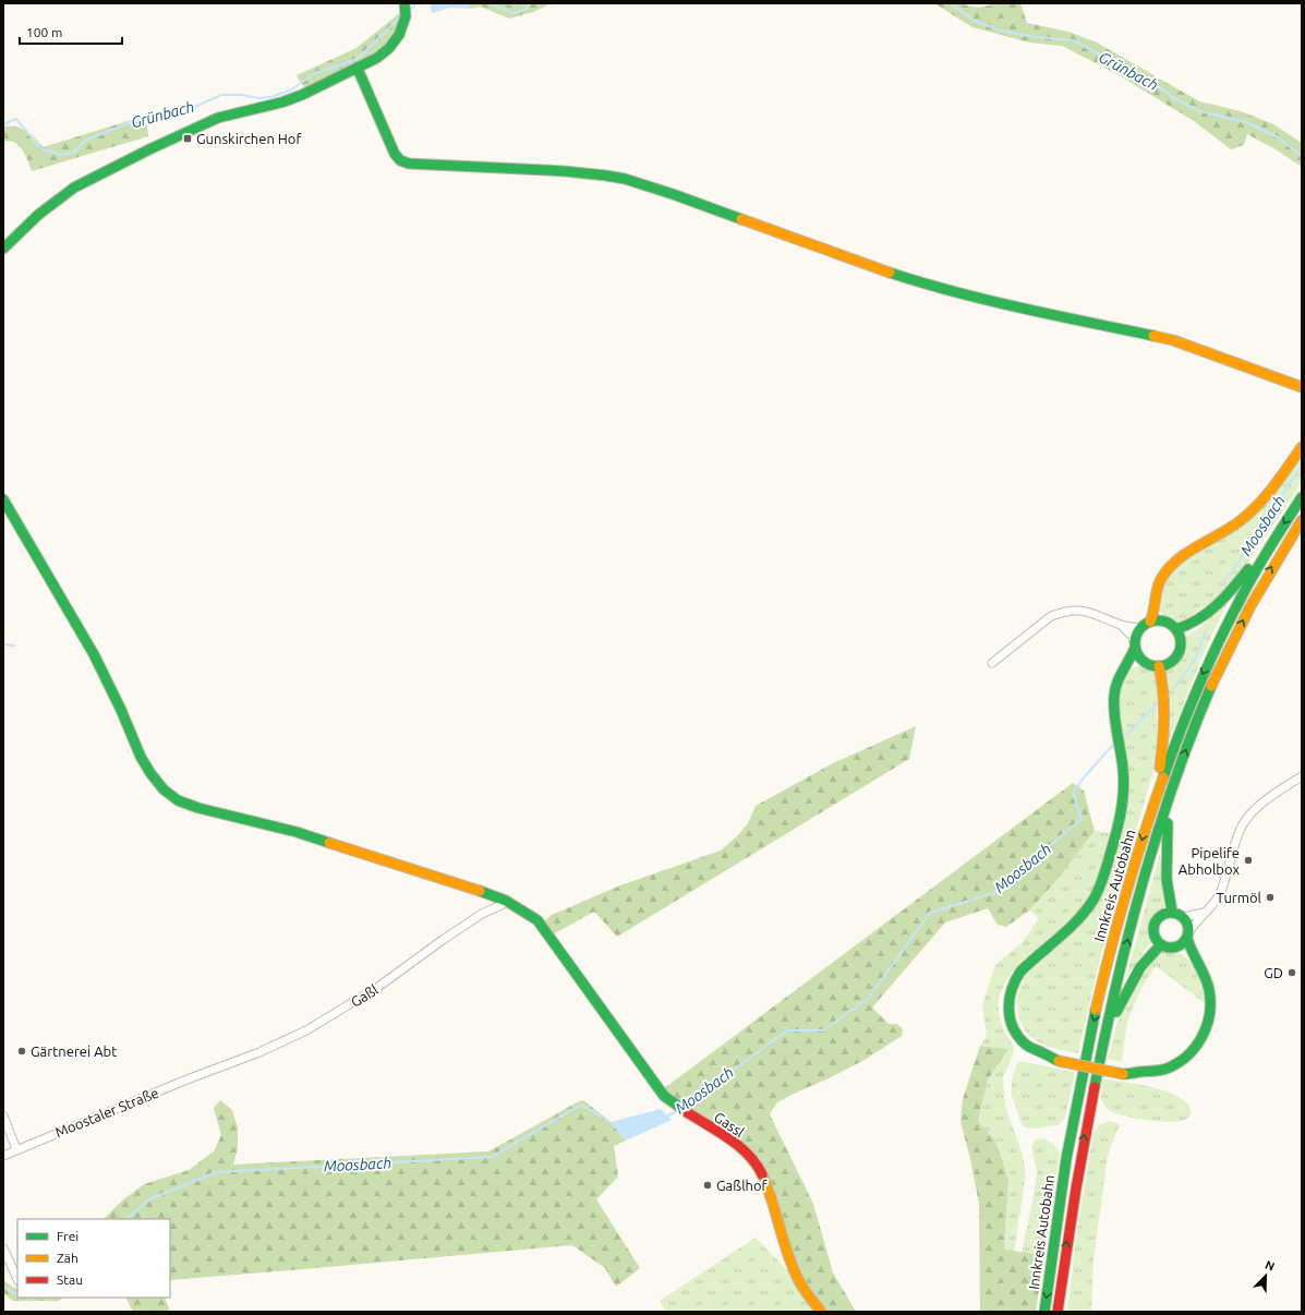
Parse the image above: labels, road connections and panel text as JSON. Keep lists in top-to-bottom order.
{
  "streets": {
    "main road": ["Innkreis Autobahn", "Gassl"],
    "street": ["Gaßl", "Moostaler Straße"]
  },
  "crossings": [
    ["Gaßl", "Moostaler Straße"],
    ["Gaßl", "Gassl"]
  ],
  "water": ["Grünbach", "Moosbach"],
  "places": {
    "transit": ["Gunskirchen Hof"],
    "other": [
      "Pipelife Abholbox",
      "Turmöl",
      "GD",
      "Gärtnerei Abt",
      "Gaßlhof"
    ]
  },
  "legend": ["Frei", "Zäh", "Stau"],
  "scale_bar": "100 m",
  "north": "top right"
}
